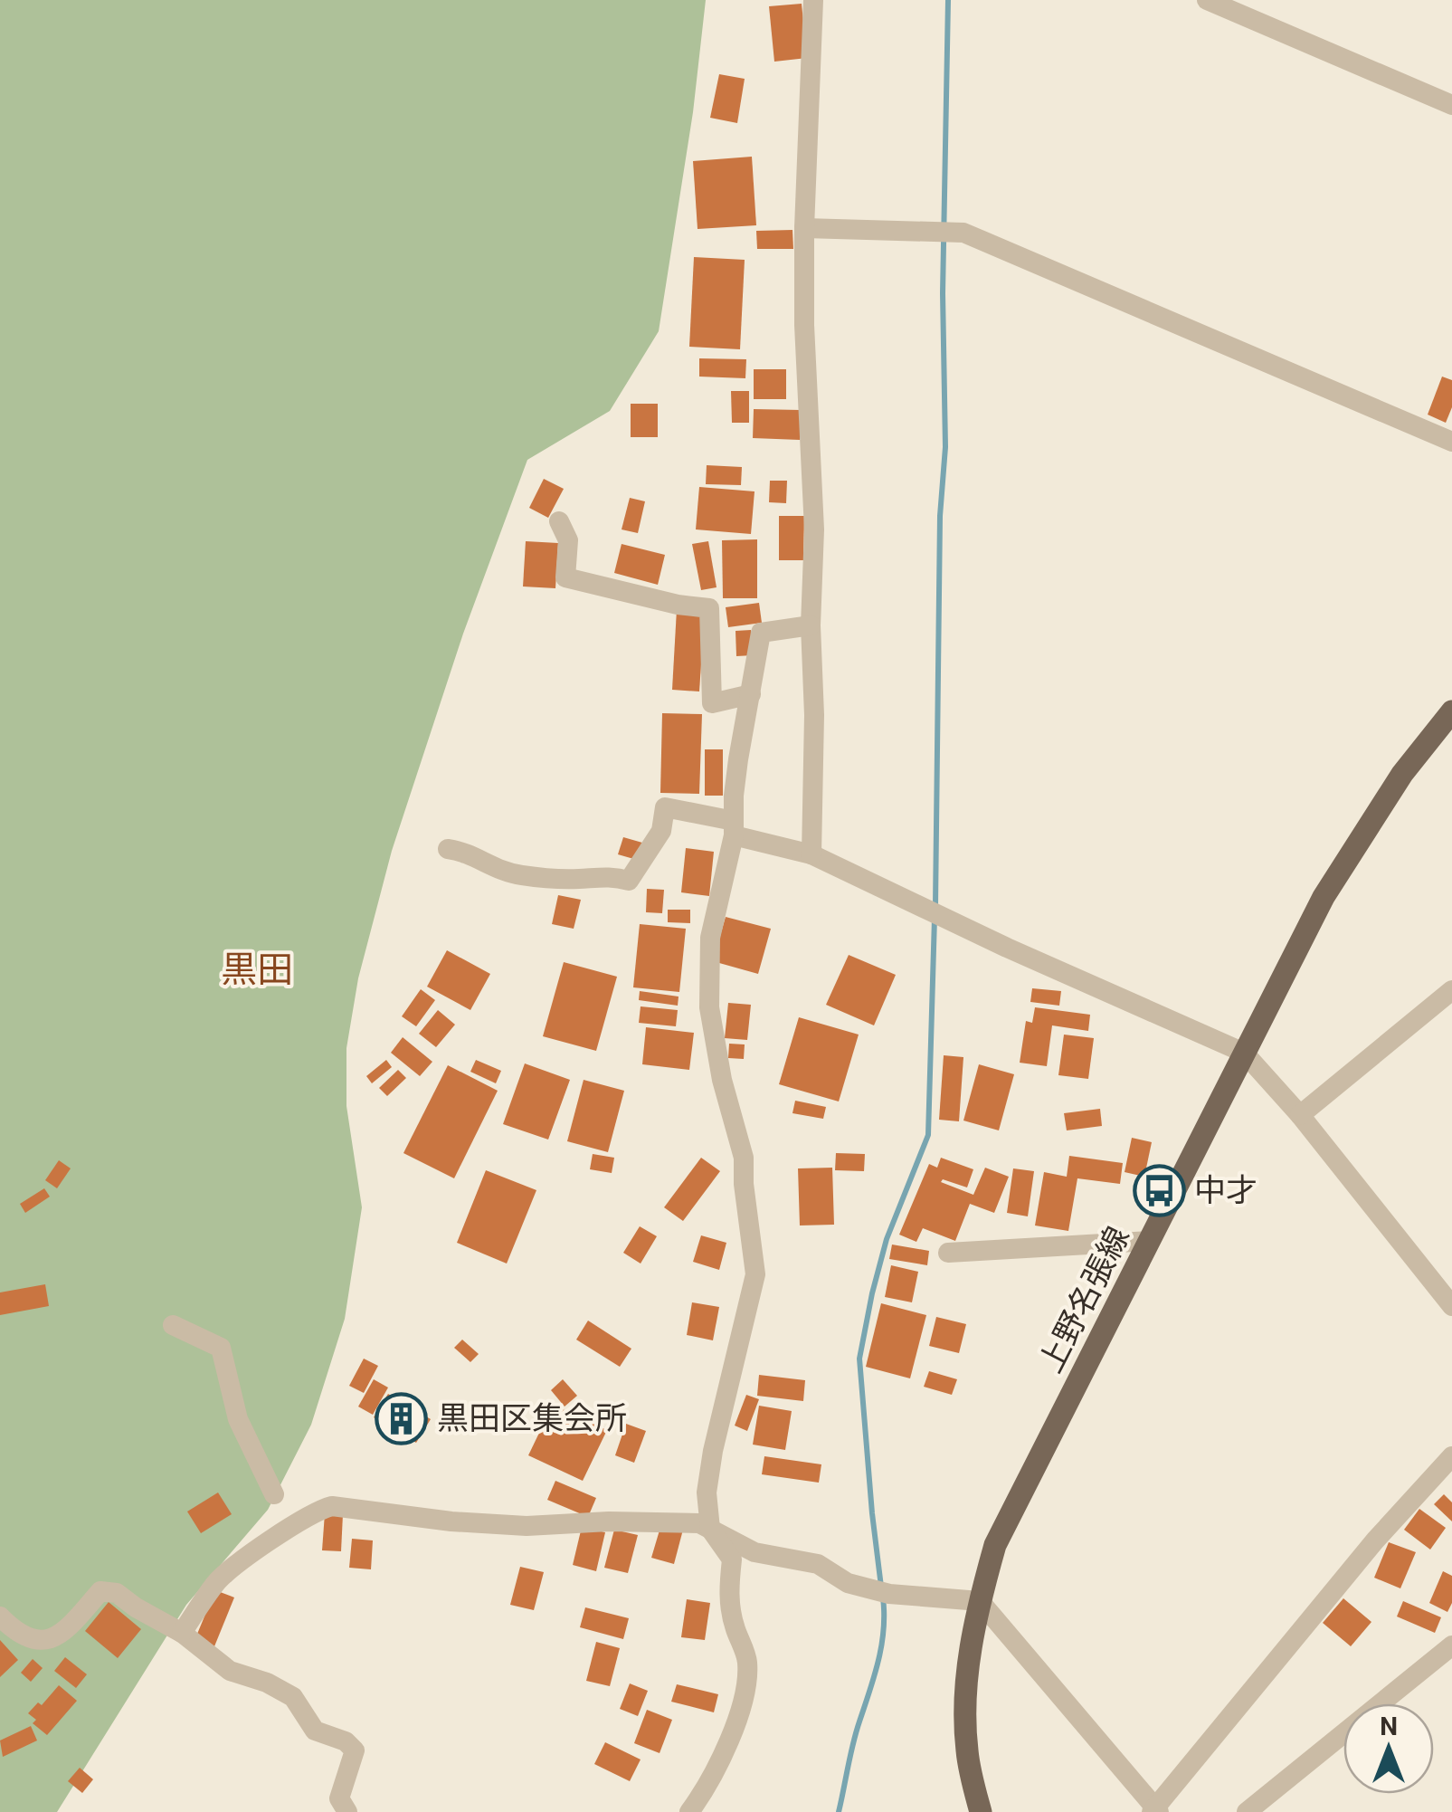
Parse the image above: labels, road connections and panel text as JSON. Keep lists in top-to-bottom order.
{
  "streets": {
    "main road": ["上野名張線"]
  },
  "districts": ["黒田"],
  "places": {
    "bus stop": ["中才"],
    "building": ["黒田区集会所"]
  },
  "north": "top"
}
